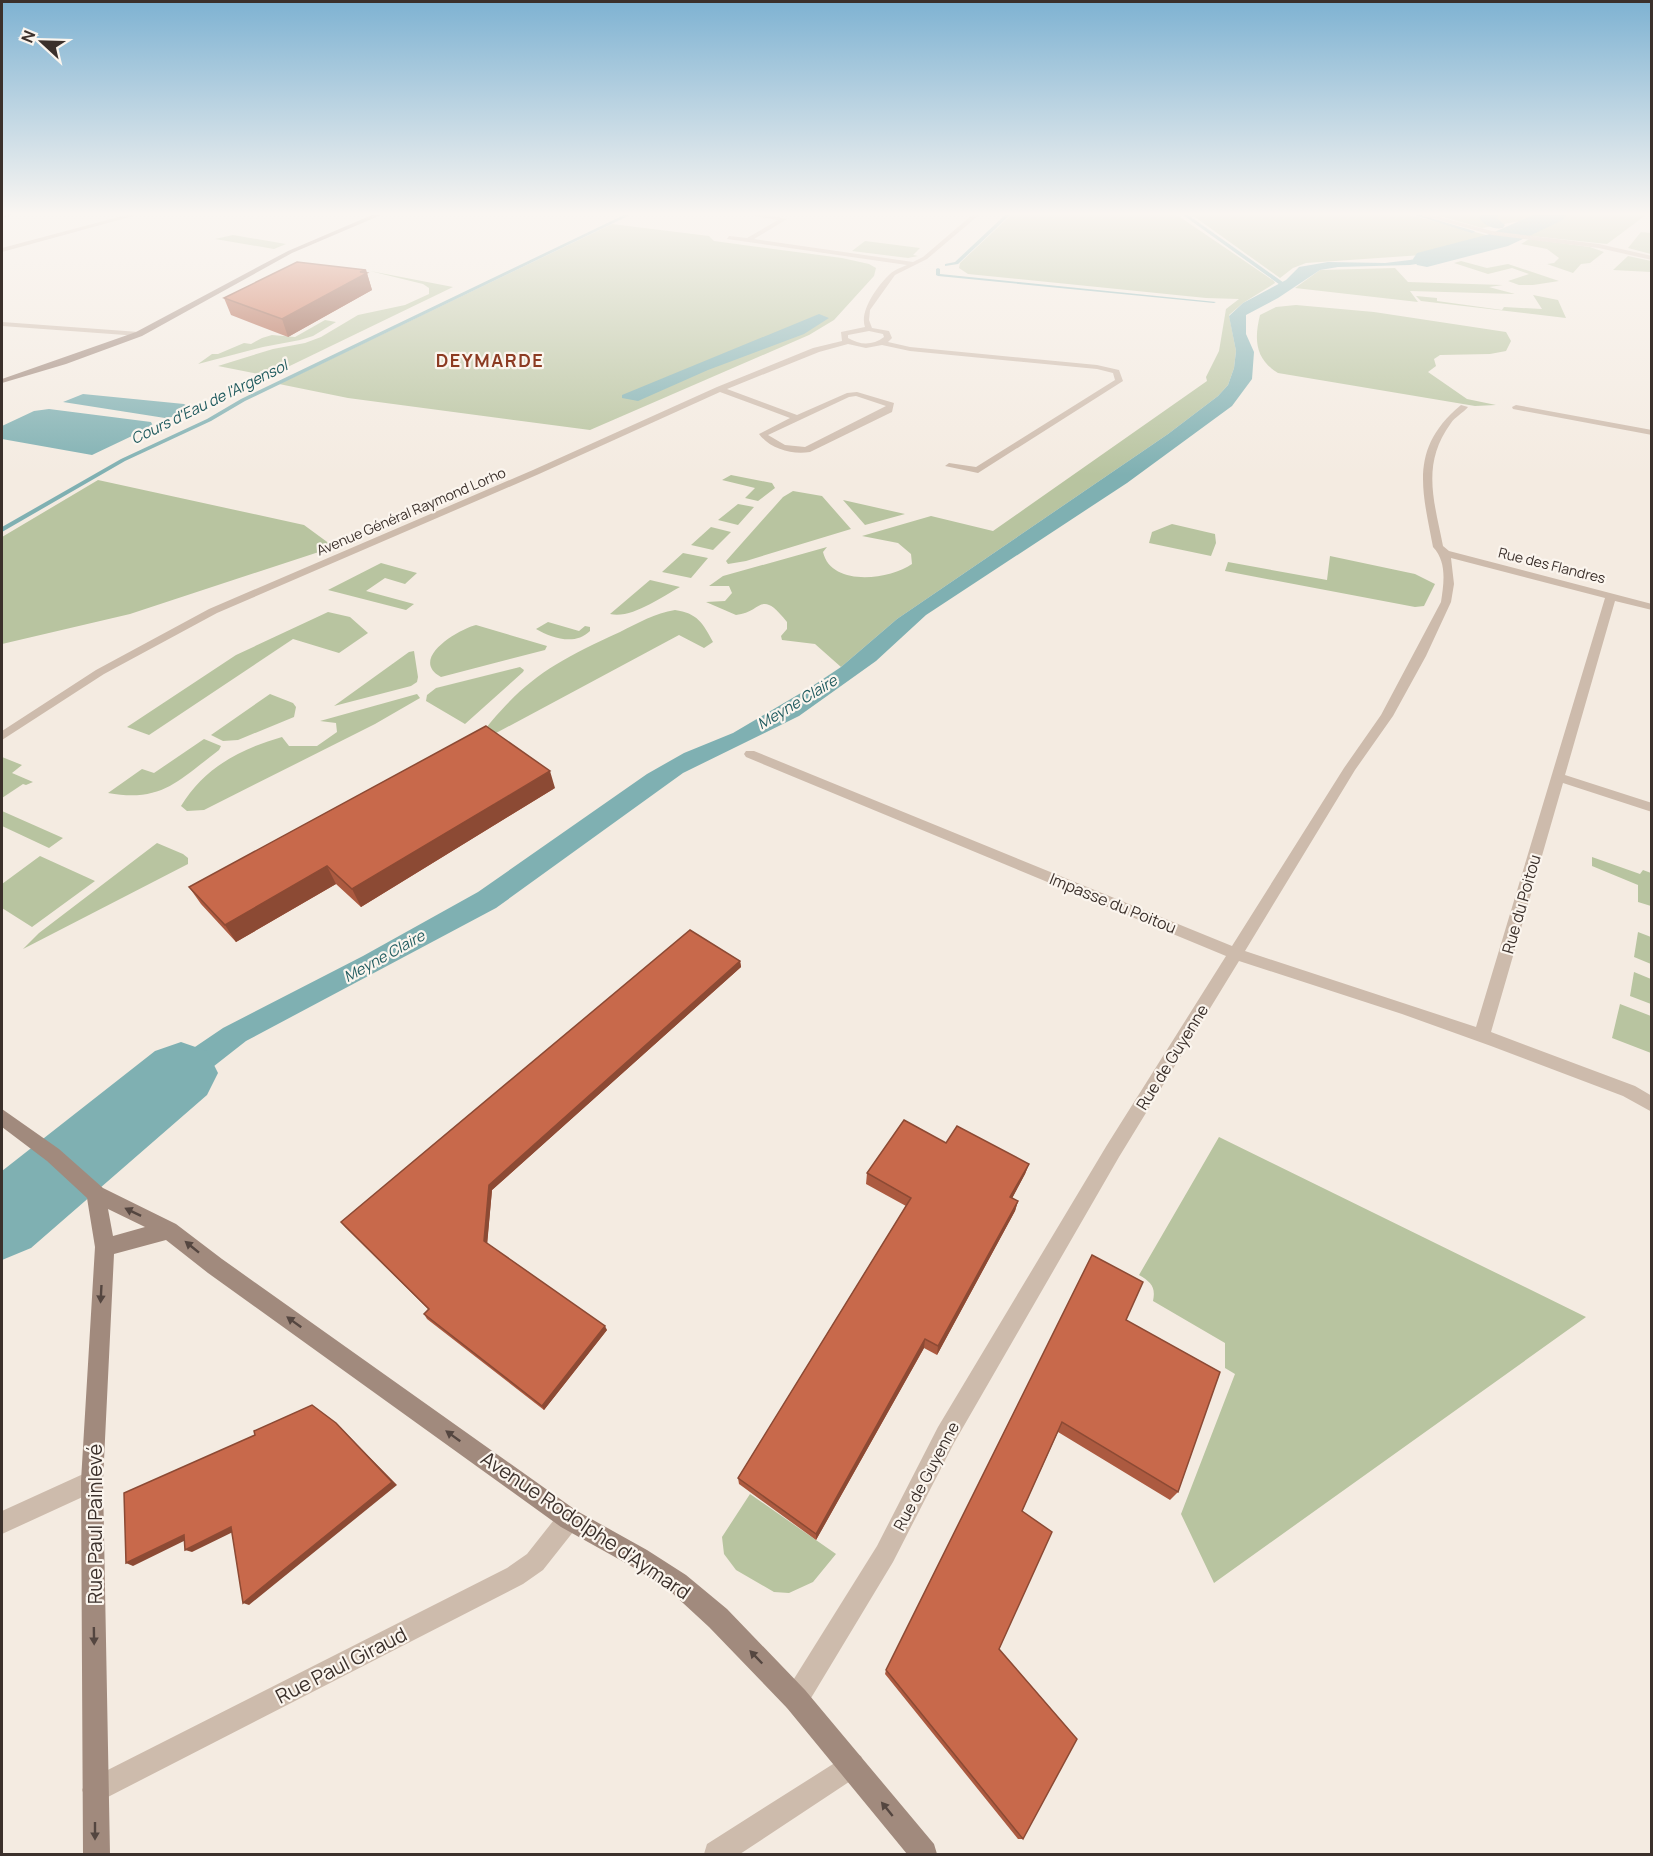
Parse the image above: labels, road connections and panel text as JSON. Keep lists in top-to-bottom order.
{
  "streets": {
    "street": [
      "Avenue Général Raymond Lorho",
      "Rue des Flandres",
      "Impasse du Poitou",
      "Rue du Poitou",
      "Rue de Guyenne",
      "Rue Paul Painlevé",
      "Avenue Rodolphe d'Aymard",
      "Rue Paul Giraud"
    ]
  },
  "crossings": [
    ["Rue des Flandres", "Rue du Poitou"],
    ["Rue des Flandres", "Rue de Guyenne"],
    ["Impasse du Poitou", "Rue du Poitou"],
    ["Impasse du Poitou", "Rue de Guyenne"],
    ["Rue de Guyenne", "Avenue Rodolphe d'Aymard"],
    ["Rue Paul Painlevé", "Avenue Rodolphe d'Aymard"],
    ["Rue Paul Painlevé", "Rue Paul Giraud"],
    ["Avenue Rodolphe d'Aymard", "Rue Paul Giraud"]
  ],
  "one_way": ["Rue Paul Painlevé", "Avenue Rodolphe d'Aymard"],
  "districts": ["DEYMARDE"],
  "water": ["Cours d'Eau de l'Argensol", "Meyne Claire"],
  "north": "left"
}
